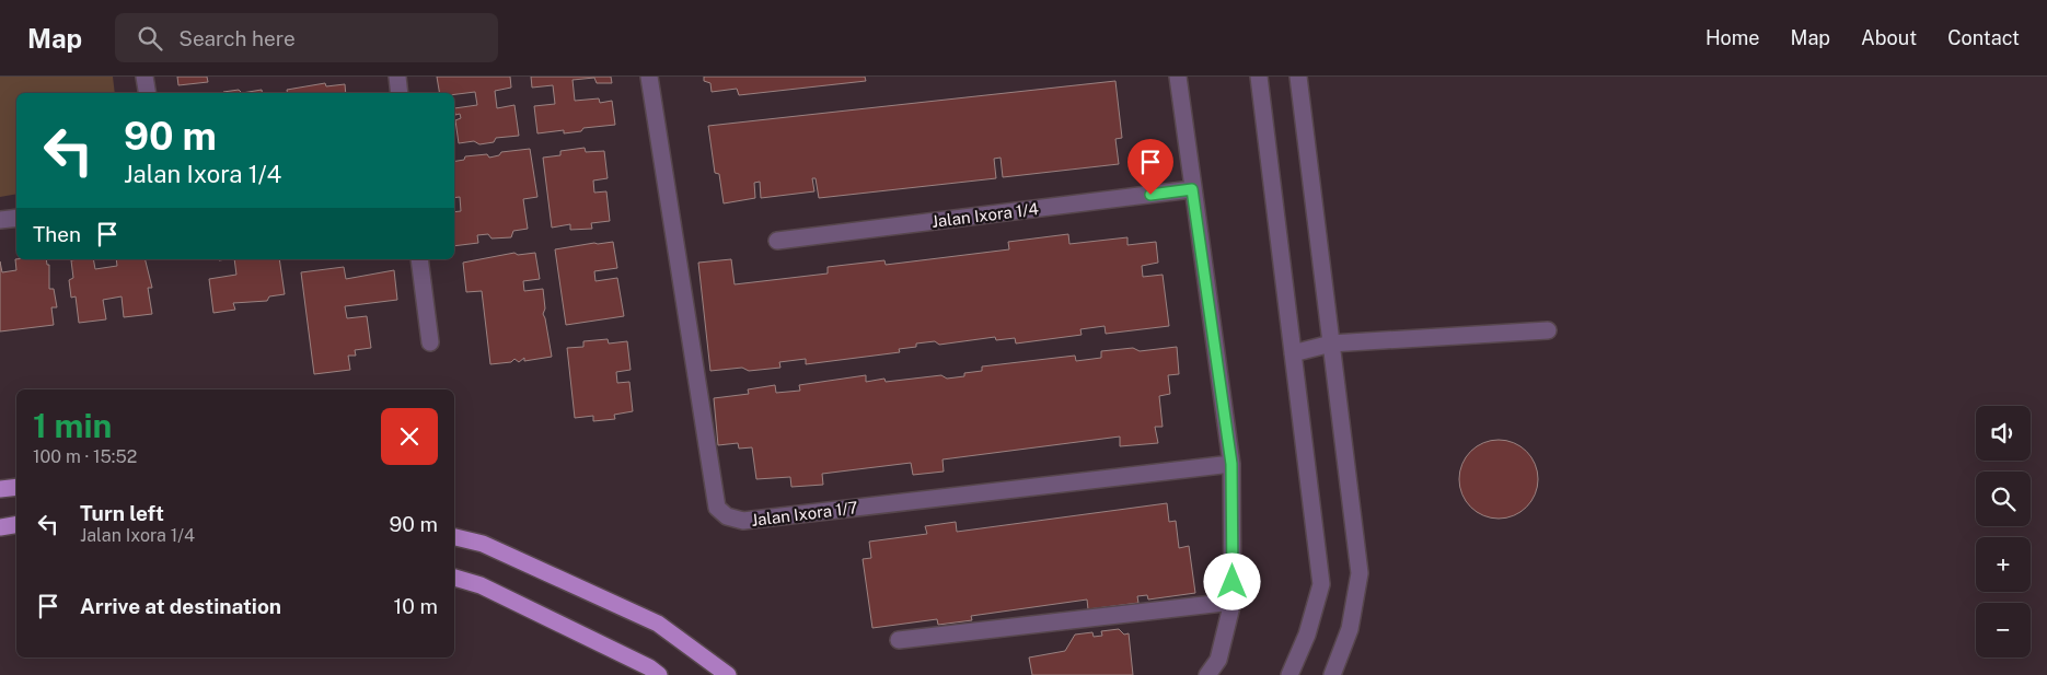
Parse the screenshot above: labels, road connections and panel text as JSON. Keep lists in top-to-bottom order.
{
  "streets": {
    "street": ["Jalan Ixora 1/4", "Jalan Ixora 1/7"]
  },
  "page": {
    "header": "Map",
    "search": "Search here",
    "nav": [
      "Home",
      "Map",
      "About",
      "Contact"
    ],
    "turn": ["90 m", "Jalan Ixora 1/4"],
    "then": "Then",
    "heading": ["1 min", "100 m · 15:52"],
    "map_buttons": ["+", "−"],
    "list": [
      {
        "name": "Turn left",
        "note": "Jalan Ixora 1/4",
        "value": "90 m"
      },
      {
        "name": "Arrive at destination",
        "value": "10 m"
      }
    ]
  }
}
